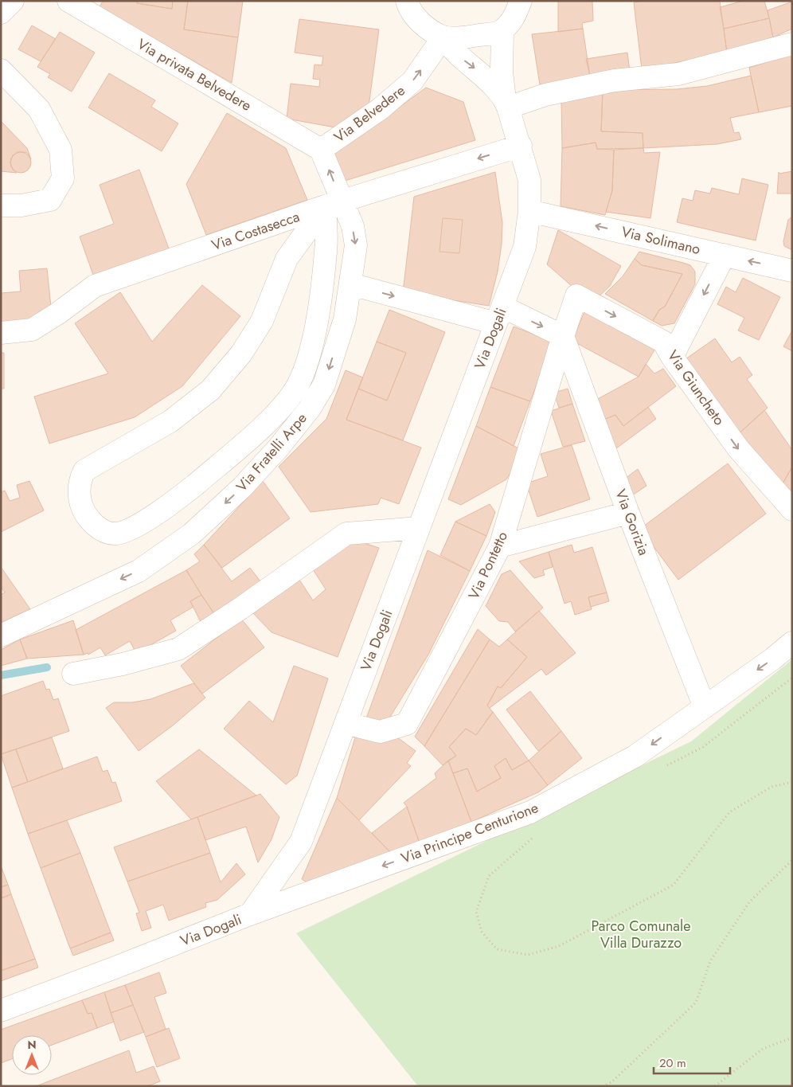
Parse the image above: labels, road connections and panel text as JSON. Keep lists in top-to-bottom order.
{
  "streets": {
    "street": [
      "Via privata Belvedere",
      "Via Belvedere",
      "Via Costasecca",
      "Via Solimano",
      "Via Dogali",
      "Via Giuncheto",
      "Via Fratelli Arpe",
      "Via Gorizia",
      "Via Pontetto",
      "Via Principe Centurione"
    ]
  },
  "crossings": [
    ["Via privata Belvedere", "Via Belvedere"],
    ["Via privata Belvedere", "Via Fratelli Arpe"],
    ["Via Belvedere", "Via Dogali"],
    ["Via Belvedere", "Via Fratelli Arpe"],
    ["Via Costasecca", "Via Dogali"],
    ["Via Costasecca", "Via Fratelli Arpe"],
    ["Via Solimano", "Via Dogali"],
    ["Via Dogali", "Via Pontetto"],
    ["Via Dogali", "Via Principe Centurione"],
    ["Via Giuncheto", "Via Pontetto"],
    ["Via Gorizia", "Via Pontetto"],
    ["Via Gorizia", "Via Principe Centurione"]
  ],
  "one_way": [
    "Via Belvedere",
    "Via Costasecca",
    "Via Giuncheto",
    "Via Principe Centurione"
  ],
  "parks": ["Parco Comunale Villa Durazzo"],
  "scale_bar": "20 m",
  "north": "top"
}
